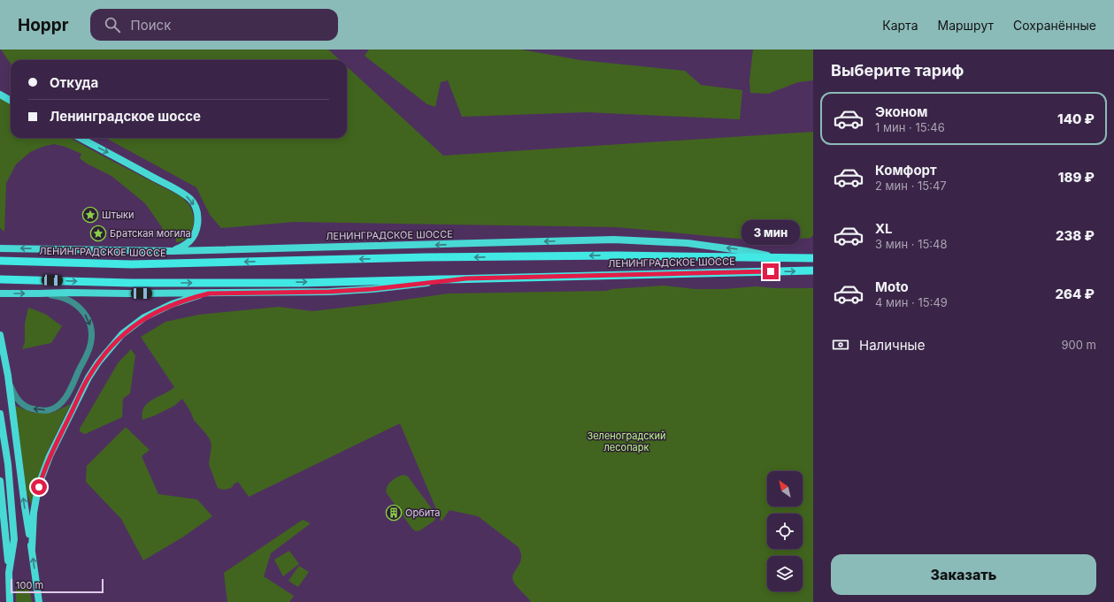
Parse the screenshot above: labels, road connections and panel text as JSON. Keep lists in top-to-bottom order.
{
  "streets": {
    "highway": ["ЛЕНИНГРАДСКОЕ ШОССЕ"]
  },
  "parks": ["Зеленоградский лесопарк"],
  "places": {
    "place": ["Штыки", "Братская могила"],
    "building": ["Орбита"]
  },
  "scale_bar": "100 m",
  "north": "top left",
  "page": {
    "header": "Hoppr",
    "search": "Поиск",
    "nav": ["Карта", "Маршрут", "Сохранённые"],
    "heading": "Выберите тариф",
    "banner": ["Откуда", "Ленинградское шоссе"],
    "list": [
      {
        "name": "Эконом",
        "note": "1 мин · 15:46",
        "value": "140 ₽"
      },
      {
        "name": "Комфорт",
        "note": "2 мин · 15:47",
        "value": "189 ₽"
      },
      {
        "name": "XL",
        "note": "3 мин · 15:48",
        "value": "238 ₽"
      },
      {
        "name": "Moto",
        "note": "4 мин · 15:49",
        "value": "264 ₽"
      }
    ],
    "bubble": "3 мин",
    "pay": ["Наличные", "900 m"],
    "buttons": "Заказать",
    "scale": "100 m"
  }
}
